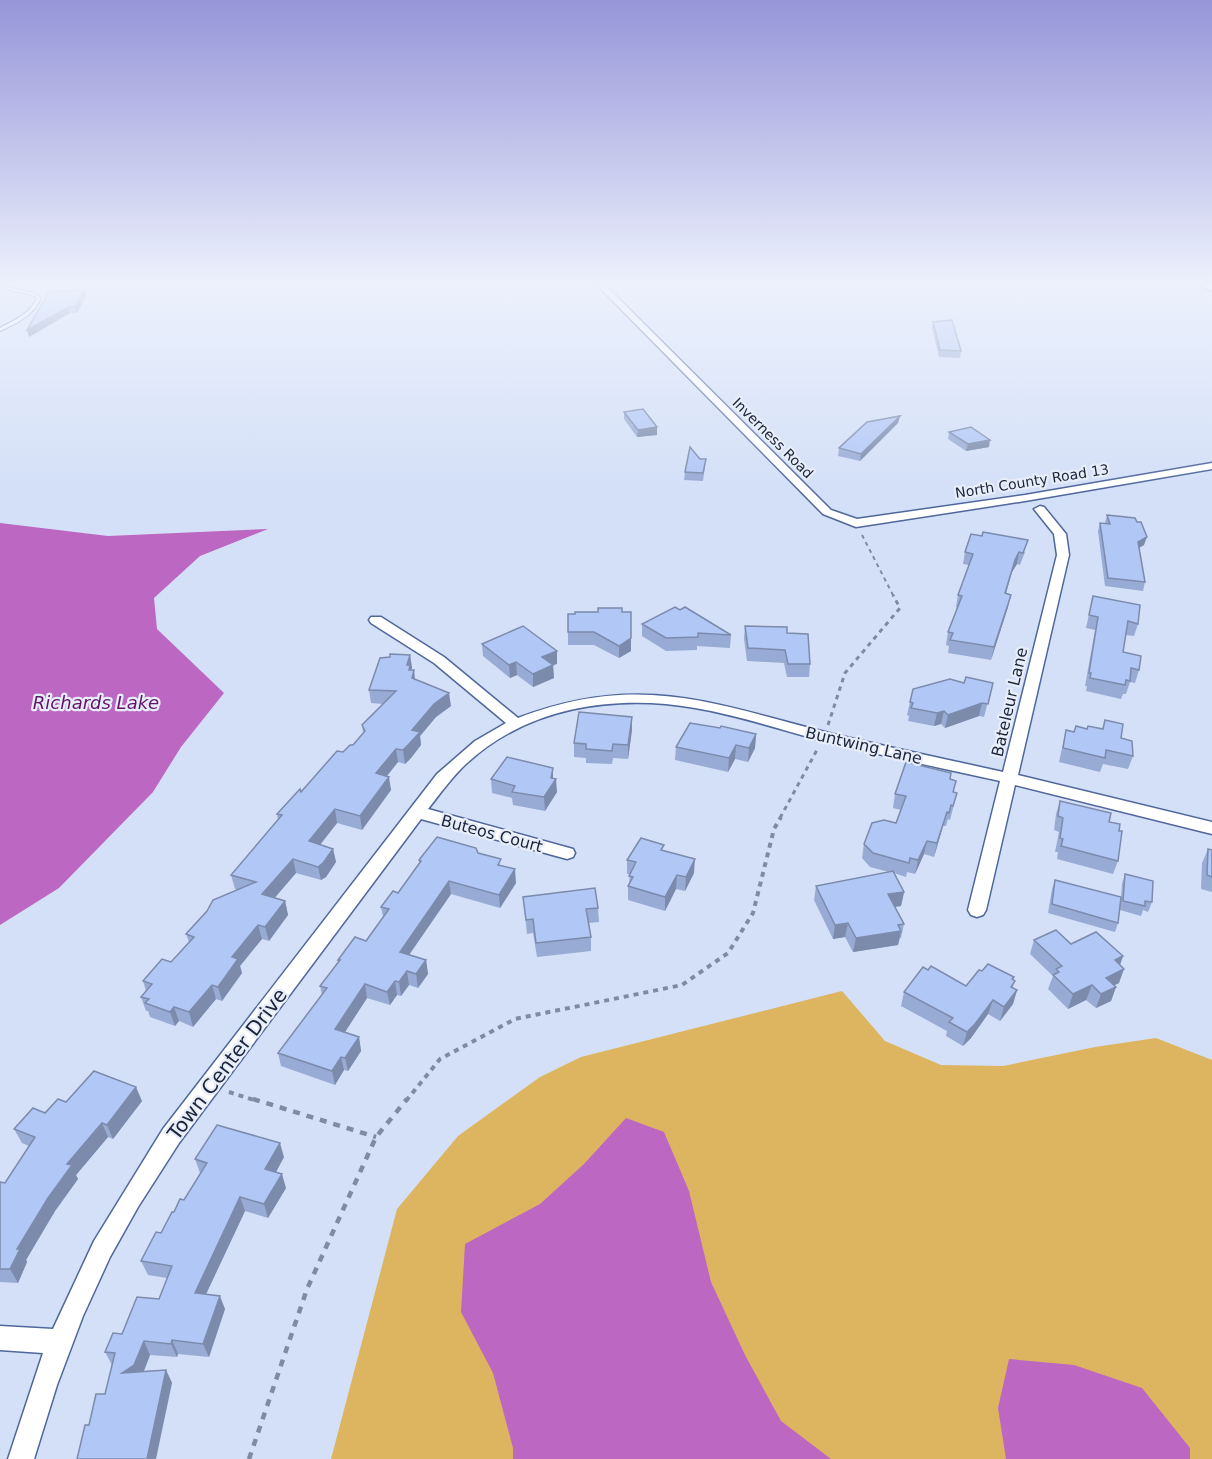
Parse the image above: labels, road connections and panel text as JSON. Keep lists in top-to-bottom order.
{
  "streets": {
    "street": [
      "Inverness Road",
      "North County Road 13",
      "Bateleur Lane",
      "Buntwing Lane",
      "Buteos Court",
      "Town Center Drive"
    ]
  },
  "crossings": [
    ["Inverness Road", "North County Road 13"],
    ["Bateleur Lane", "Buntwing Lane"],
    ["Buntwing Lane", "Town Center Drive"],
    ["Buteos Court", "Town Center Drive"]
  ],
  "water": ["Richards Lake"]
}
